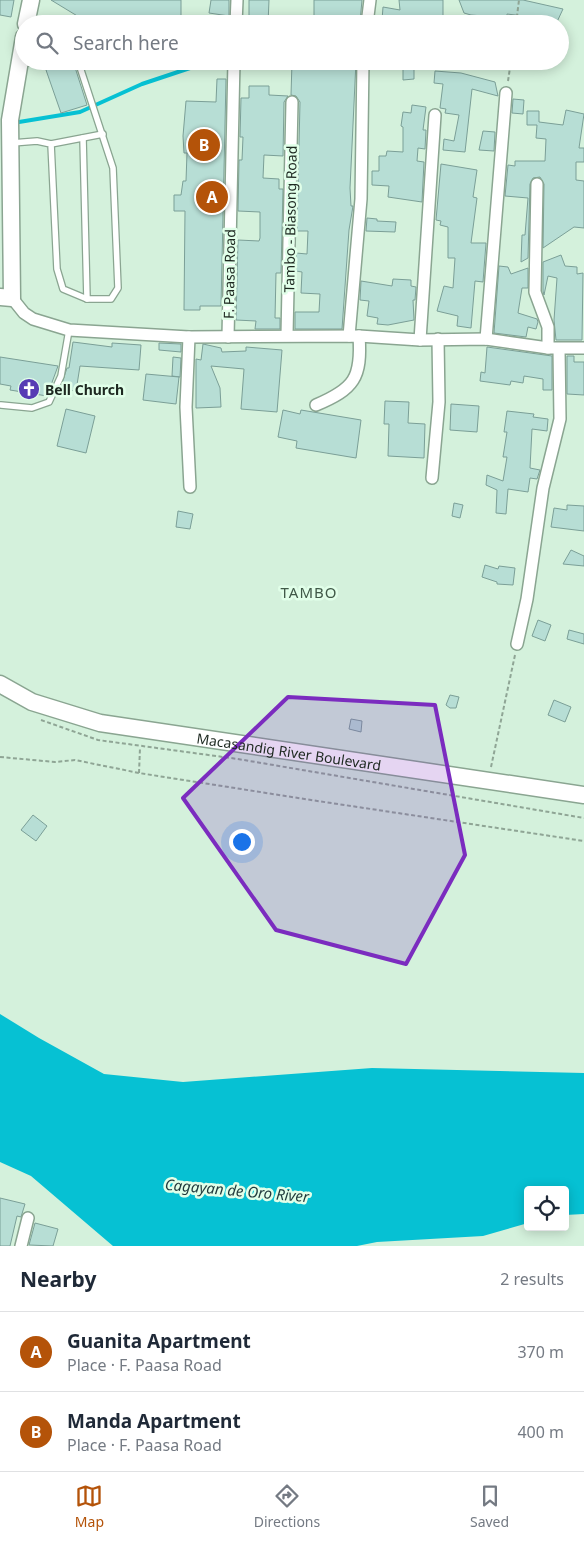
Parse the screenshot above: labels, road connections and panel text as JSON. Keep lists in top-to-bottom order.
{
  "streets": {
    "street": ["Tambo - Biasong Road", "F. Paasa Road", "Macasandig River Boulevard"]
  },
  "districts": ["TAMBO"],
  "water": ["Cagayan de Oro River"],
  "places": {
    "church": ["Bell Church"]
  },
  "page": {
    "search": "Search here",
    "pins": ["B", "A"],
    "heading": ["Nearby", "2 results"],
    "list": [
      {
        "mark": "A",
        "name": "Guanita Apartment",
        "note": "Place · F. Paasa Road",
        "value": "370 m"
      },
      {
        "mark": "B",
        "name": "Manda Apartment",
        "note": "Place · F. Paasa Road",
        "value": "400 m"
      }
    ],
    "nav": ["Map", "Directions", "Saved"]
  }
}
